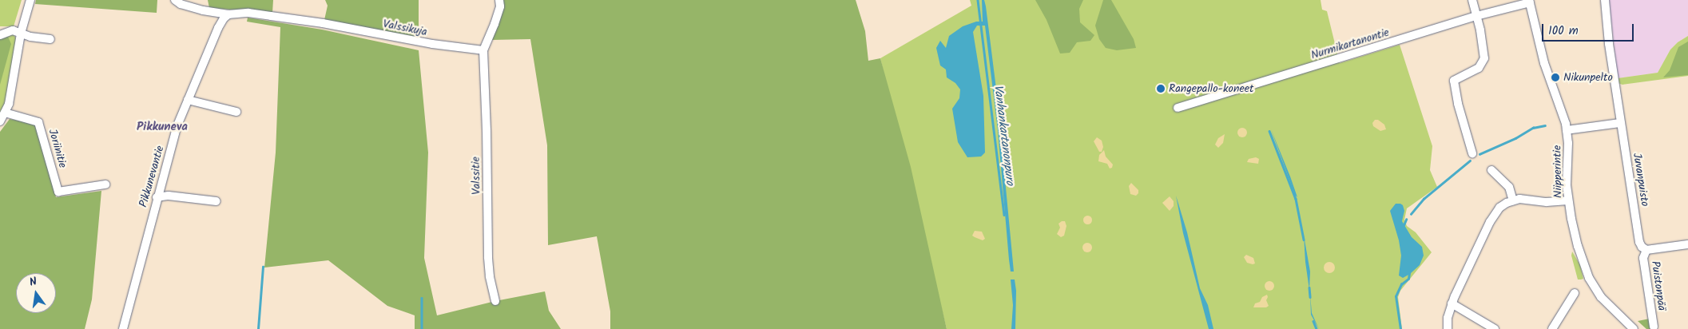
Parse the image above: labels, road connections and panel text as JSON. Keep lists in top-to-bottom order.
{
  "streets": {
    "street": [
      "Valssikuja",
      "Nurmikartanontie",
      "Joriinitie",
      "Niipperintie",
      "Valssitie",
      "Pikkunevantie",
      "Juvanpuisto",
      "Puistonpää"
    ]
  },
  "crossings": [
    ["Valssikuja", "Valssitie"],
    ["Valssikuja", "Pikkunevantie"],
    ["Nurmikartanontie", "Niipperintie"],
    ["Juvanpuisto", "Puistonpää"]
  ],
  "districts": ["Pikkuneva"],
  "water": ["Vanhankartanonpuro"],
  "places": ["Nikunpelto", "Rangepallo-koneet"],
  "scale_bar": "100 m",
  "north": "top"
}
